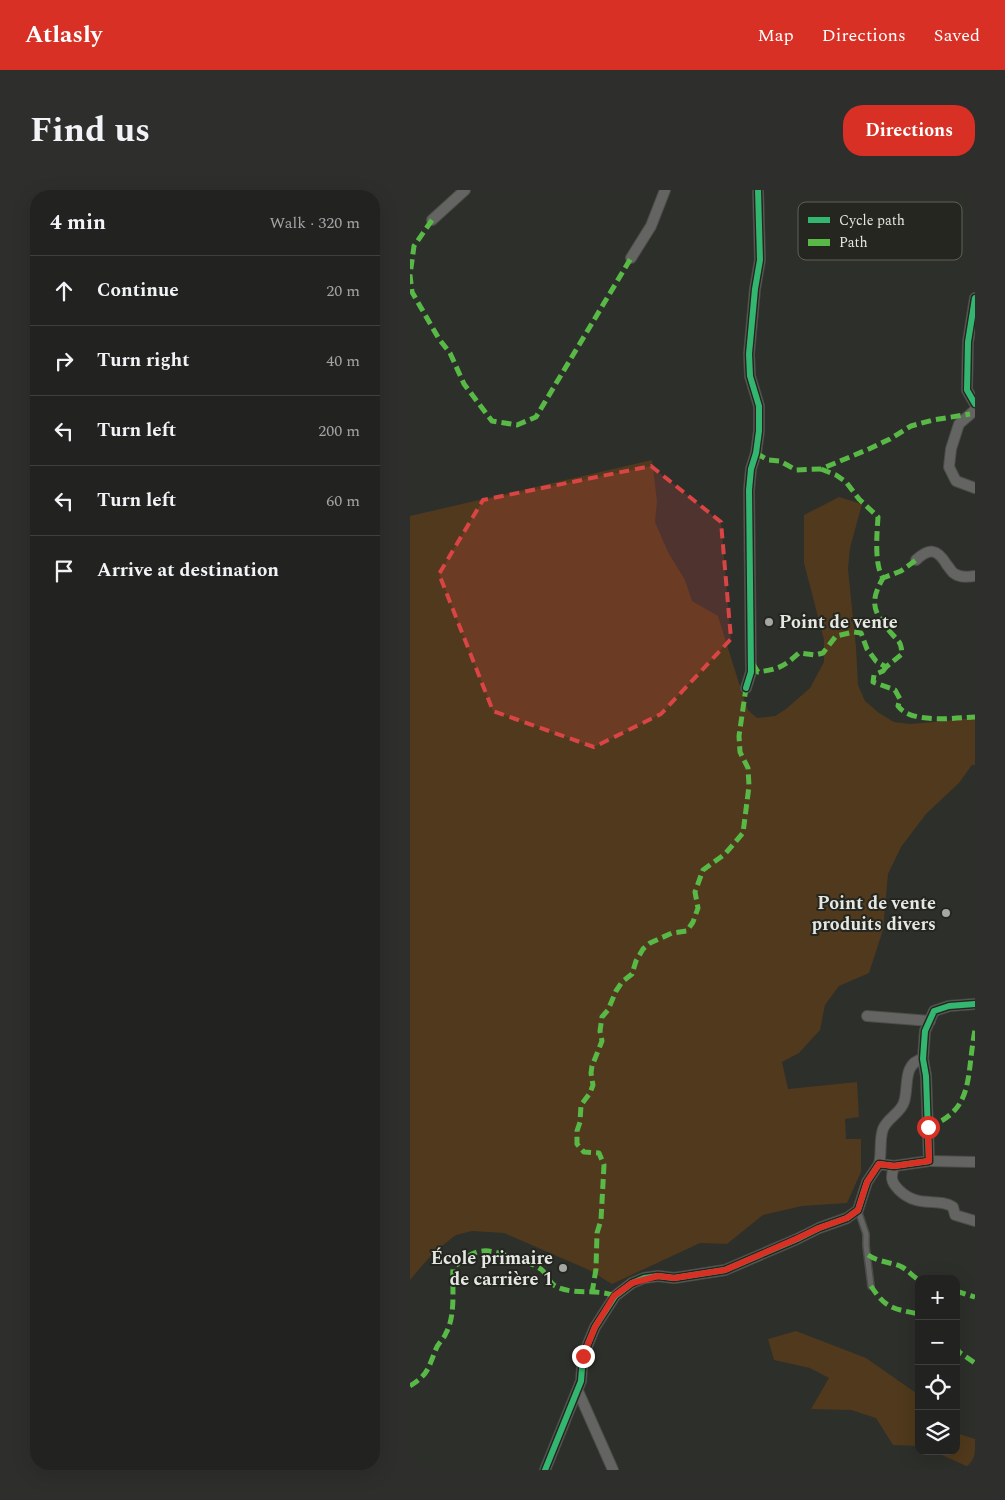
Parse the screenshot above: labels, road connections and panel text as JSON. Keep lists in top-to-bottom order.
{
  "places": ["Point de vente", "Point de vente produits divers", "École primaire de carrière 1"],
  "legend": ["Cycle path", "Path"],
  "page": {
    "header": "Atlasly",
    "nav": ["Map", "Directions", "Saved"],
    "title": "Find us",
    "buttons": "Directions",
    "heading": ["4 min", "Walk · 320 m"],
    "list": [
      ["Continue", "20 m"],
      ["Turn right", "40 m"],
      ["Turn left", "200 m"],
      ["Turn left", "60 m"],
      "Arrive at destination"
    ],
    "map_buttons": ["+", "−"]
  }
}
